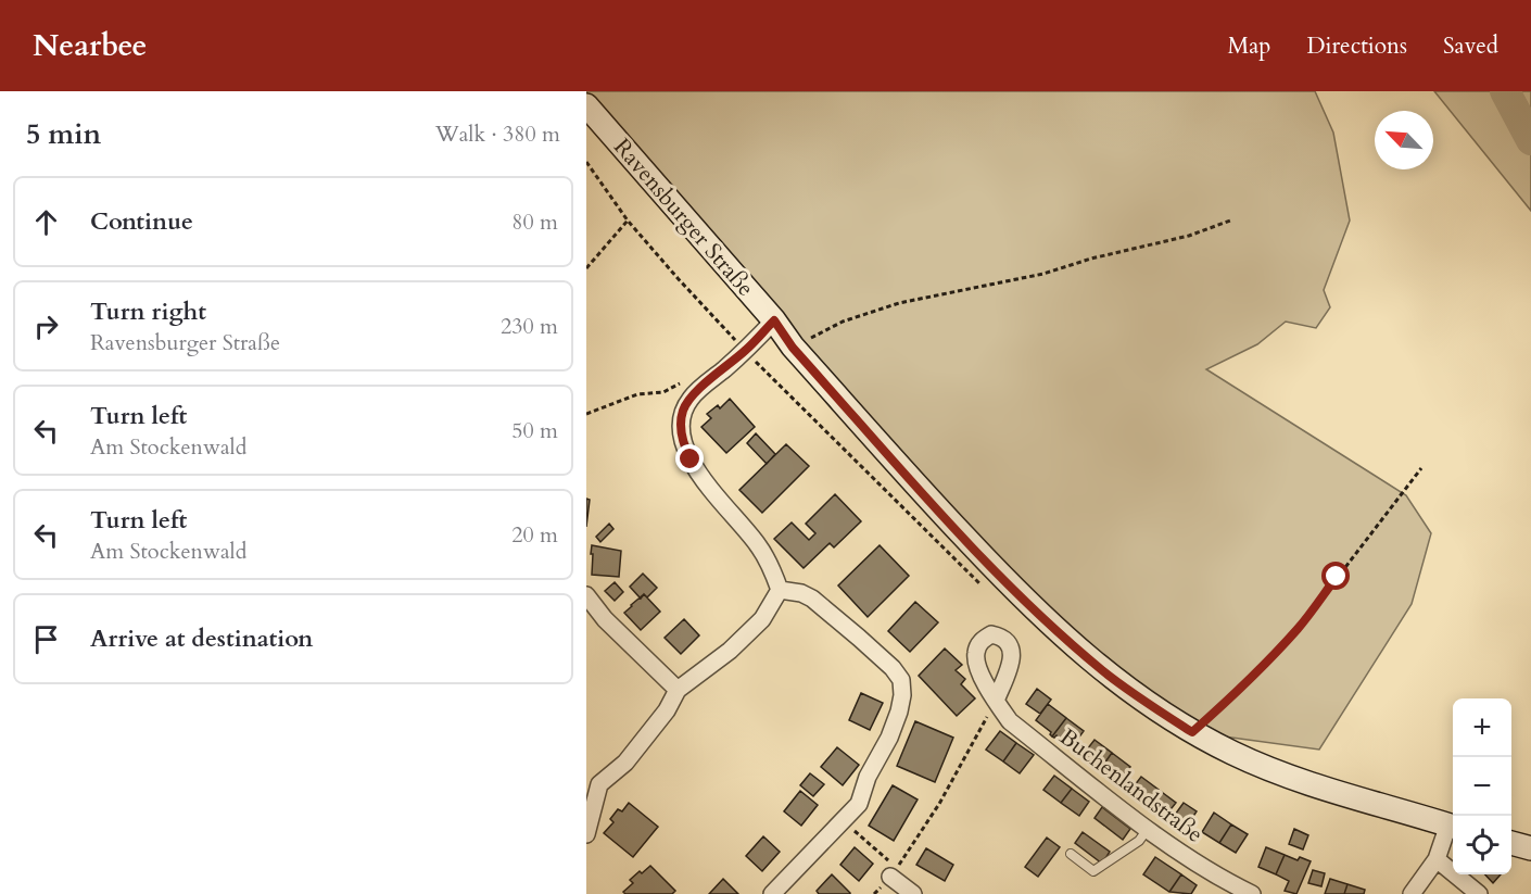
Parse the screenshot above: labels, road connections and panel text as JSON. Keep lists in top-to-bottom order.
{
  "streets": {
    "main road": ["Ravensburger Straße"],
    "street": ["Buchenlandstraße"]
  },
  "north": "top left",
  "page": {
    "header": "Nearbee",
    "nav": ["Map", "Directions", "Saved"],
    "heading": ["5 min", "Walk · 380 m"],
    "list": [
      ["Continue", "80 m"],
      ["Turn right", "Ravensburger Straße", "230 m"],
      ["Turn left", "Am Stockenwald", "50 m"],
      ["Turn left", "Am Stockenwald", "20 m"],
      "Arrive at destination"
    ],
    "map_buttons": ["+", "−"]
  }
}
